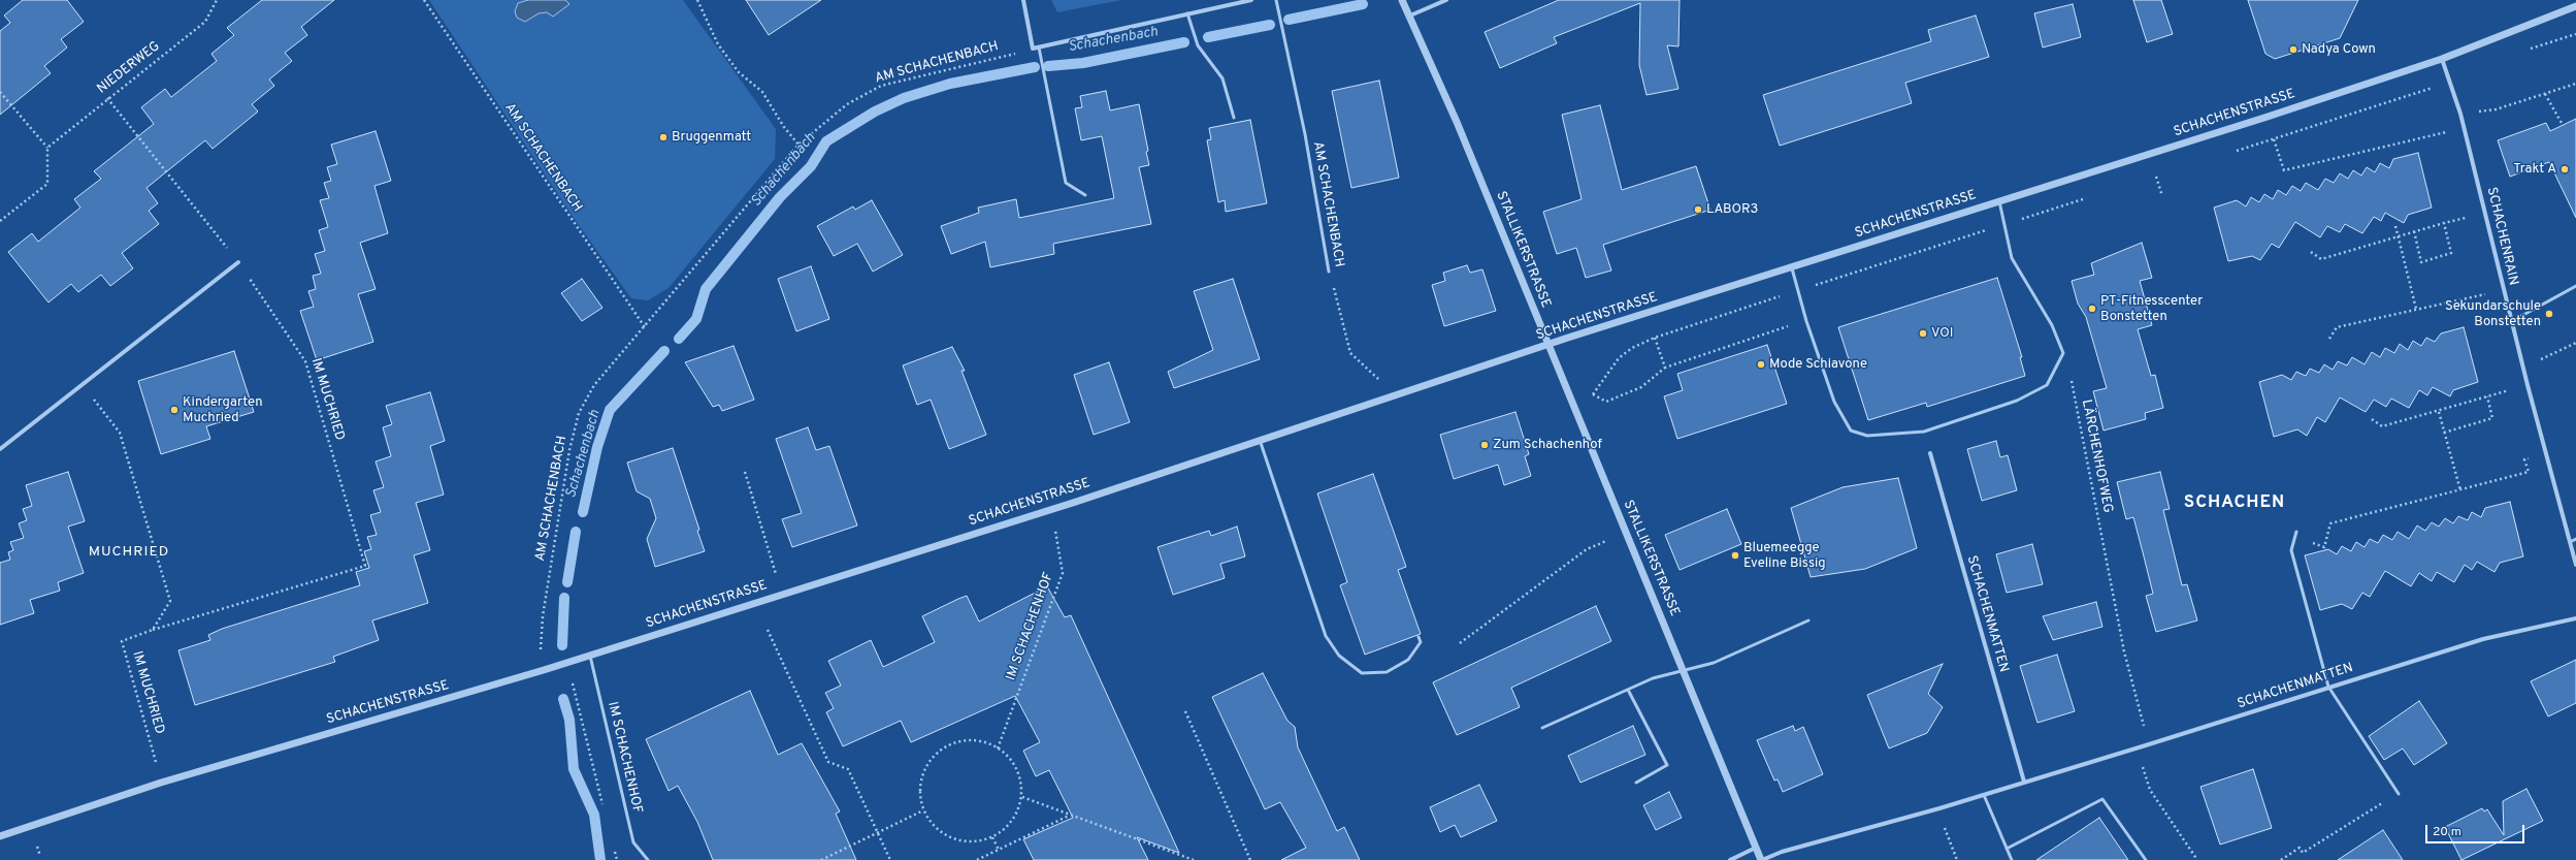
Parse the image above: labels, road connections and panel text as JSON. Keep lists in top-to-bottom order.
{
  "streets": {
    "street": [
      "SCHACHENSTRASSE",
      "SCHACHENRAIN",
      "STALLIKERSTRASSE",
      "SCHACHENMATTEN"
    ],
    "lane": ["AM SCHACHENBACH", "IM SCHACHENHOF"],
    "path": ["NIEDERWEG", "IM MUCHRIED", "LÄRCHENHOFWEG"]
  },
  "crossings": [
    ["AM SCHACHENBACH", "SCHACHENSTRASSE"],
    ["SCHACHENSTRASSE", "SCHACHENRAIN"],
    ["SCHACHENSTRASSE", "STALLIKERSTRASSE"],
    ["SCHACHENSTRASSE", "IM MUCHRIED"],
    ["SCHACHENSTRASSE", "IM SCHACHENHOF"],
    ["STALLIKERSTRASSE", "SCHACHENMATTEN"]
  ],
  "districts": ["SCHACHEN", "MUCHRIED"],
  "water": ["Schachenbach"],
  "places": [
    "Nadya Cown",
    "Bruggenmatt",
    "Trakt A",
    "LABOR3",
    "PT-Fitnesscenter Bonstetten",
    "Sekundarschule Bonstetten",
    "VOI",
    "Mode Schiavone",
    "Kindergarten Muchried",
    "Zum Schachenhof",
    "Bluemeegge Eveline Bissig"
  ],
  "scale_bar": "20 m"
}
